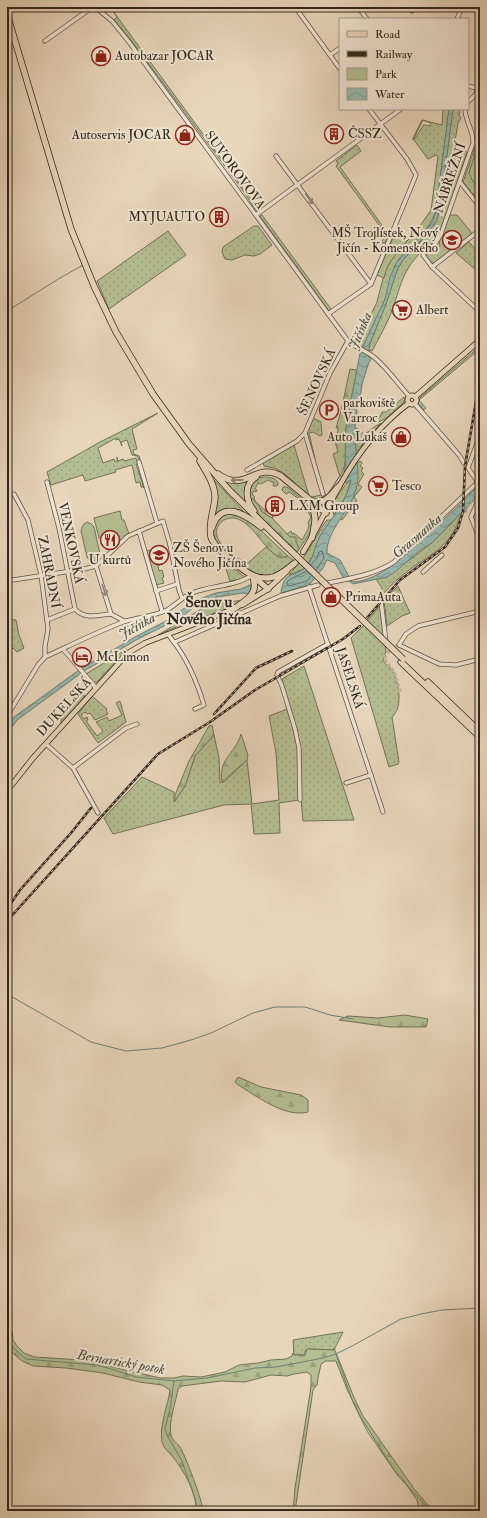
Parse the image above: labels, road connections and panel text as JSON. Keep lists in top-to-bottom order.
{
  "streets": {
    "main road": ["DUKELSKÁ"],
    "street": [
      "SUVOROVOVA",
      "NÁBŘEŽNÍ",
      "ŠENOVSKÁ",
      "VENKOVSKÁ",
      "ZAHRADNÍ",
      "JASELSKÁ"
    ]
  },
  "crossings": [
    ["SUVOROVOVA", "ŠENOVSKÁ"]
  ],
  "districts": ["Šenov u Nového Jičína"],
  "water": ["Jičínka", "Grasmanka", "Bernartický potok"],
  "places": {
    "shop": [
      "Autobazar JOCAR",
      "Autoservis JOCAR",
      "Auto Lukaš",
      "PrimaAuta"
    ],
    "building": ["ČSSZ", "MYJUAUTO", "LXM Group"],
    "school or university": ["MŠ Trojlístek, Nový Jičín - Komenského", "ZŠ Šenov u Nového Jičína"],
    "supermarket": ["Albert", "Tesco"],
    "parking": ["parkoviště Varroc"],
    "restaurant": ["U kurtů"],
    "hotel": ["McLimon"]
  },
  "legend": [
    "Road",
    "Railway",
    "Park",
    "Water"
  ]
}
